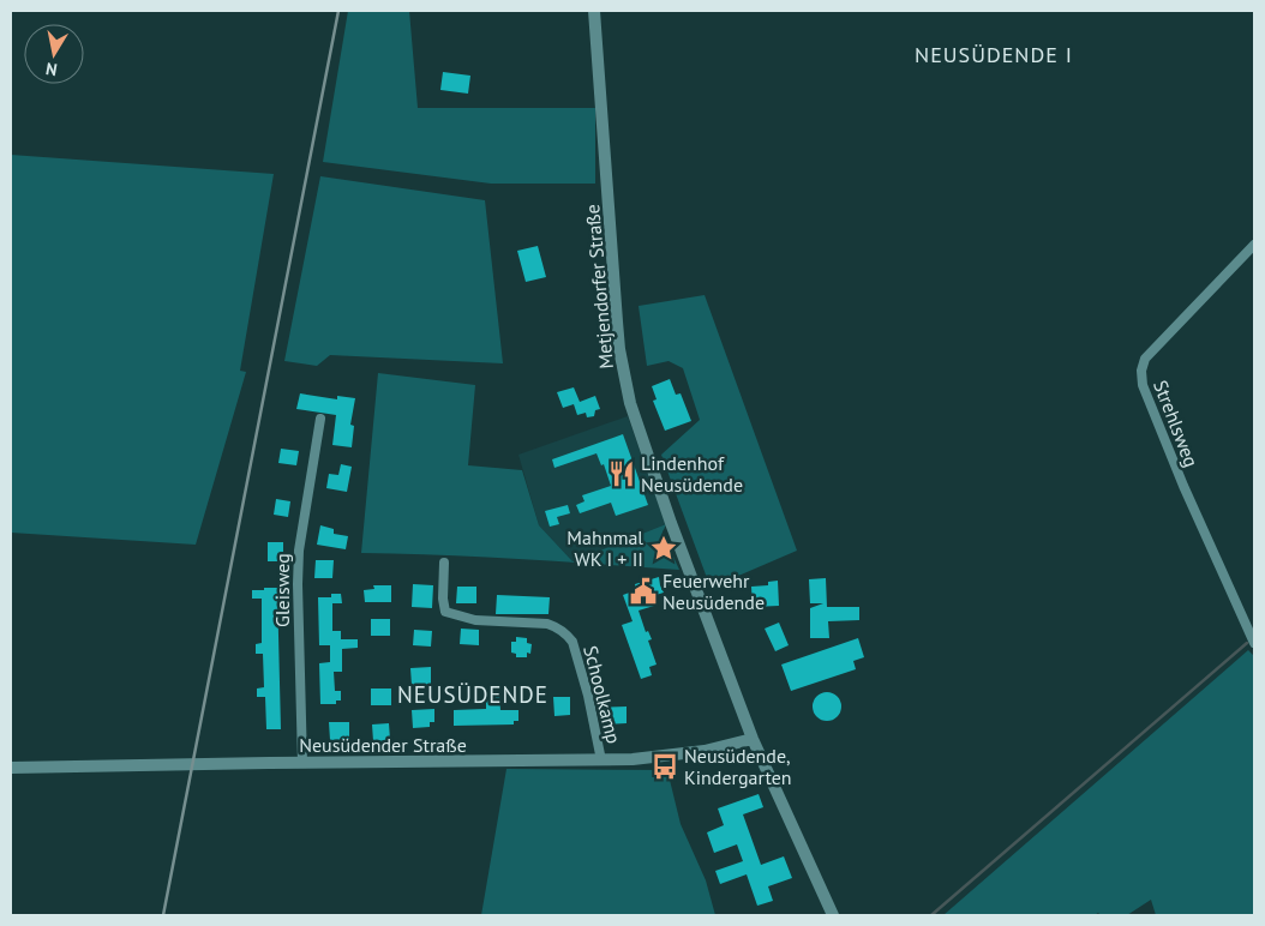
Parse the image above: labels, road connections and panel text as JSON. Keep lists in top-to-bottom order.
{
  "streets": {
    "street": [
      "Metjendorfer Straße",
      "Strehlsweg",
      "Gleisweg",
      "Schoolkamp",
      "Neusüdender Straße"
    ]
  },
  "crossings": [
    ["Metjendorfer Straße", "Neusüdender Straße"],
    ["Gleisweg", "Neusüdender Straße"],
    ["Schoolkamp", "Neusüdender Straße"]
  ],
  "districts": ["NEUSÜDENDE I", "NEUSÜDENDE"],
  "places": {
    "restaurant": ["Lindenhof Neusüdende"],
    "place": ["Mahnmal WK I + II"],
    "public building": ["Feuerwehr Neusüdende"],
    "bus stop": ["Neusüdende, Kindergarten"]
  },
  "north": "bottom"
}
